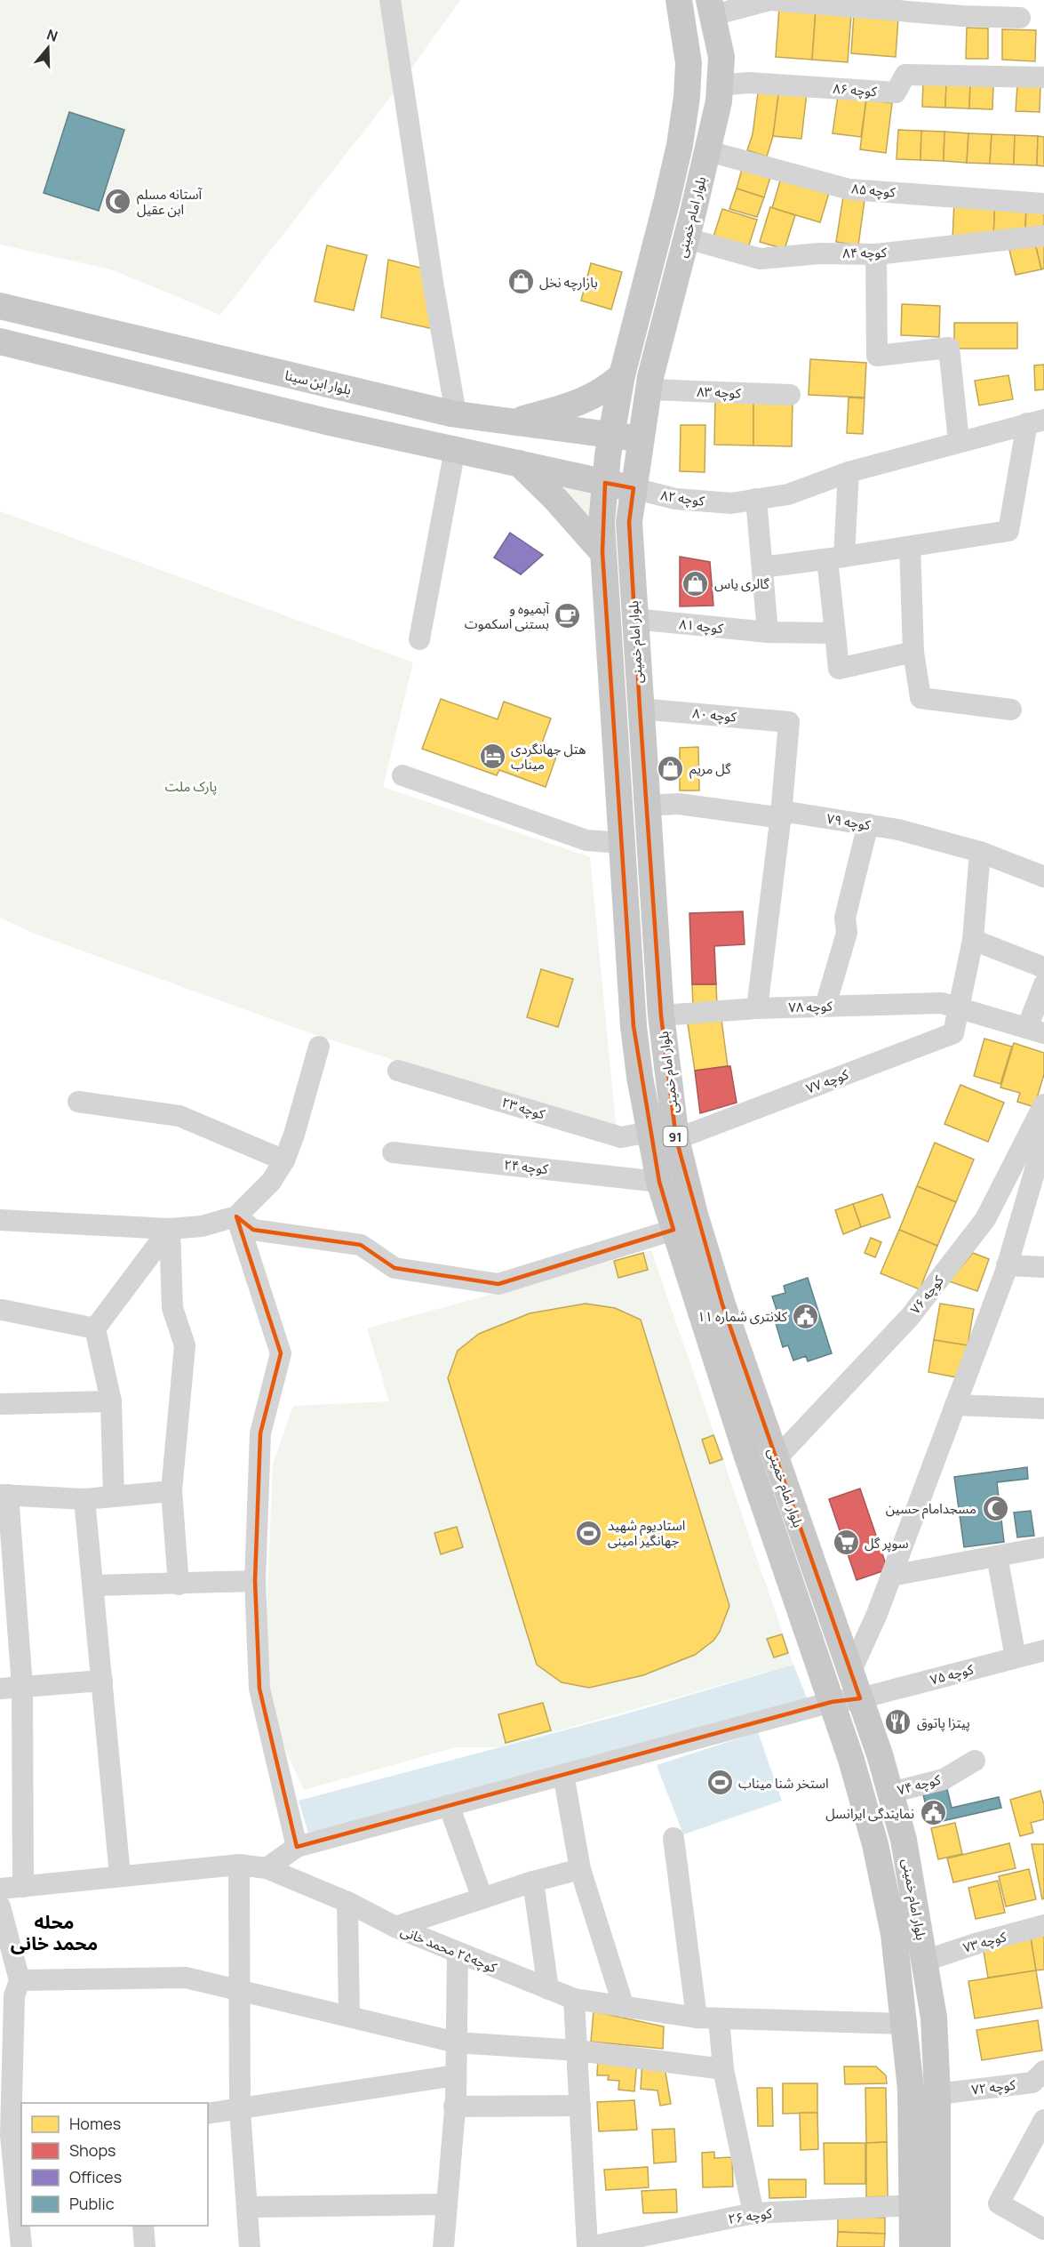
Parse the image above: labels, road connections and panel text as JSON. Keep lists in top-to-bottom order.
{
  "streets": {
    "main road": ["بلوار امام خمینی", "بلوار ابن سینا", "91"],
    "street": [
      "کوچه ۸۶",
      "کوچه ۸۵",
      "کوچه ۸۴",
      "کوچه ۸۳",
      "کوچه ۸۲",
      "کوچه ۸۱",
      "کوچه ۸۰",
      "کوچه ۷۹",
      "کوچه ۷۸",
      "کوچه ۷۷",
      "کوچه ۲۳",
      "کوچه ۲۴",
      "کوچه ۷۶",
      "کوچه ۷۵",
      "کوچه ۷۴",
      "کوچه ۷۳",
      "کوچه۲۵ محمد خانی",
      "کوچه ۷۲",
      "کوچه ۲۶"
    ]
  },
  "crossings": [
    ["کوچه ۸۶", "بلوار امام خمینی"],
    ["کوچه ۸۵", "بلوار امام خمینی"],
    ["بلوار امام خمینی", "کوچه ۸۴"],
    ["بلوار امام خمینی", "بلوار ابن سینا"],
    ["بلوار امام خمینی", "کوچه ۸۳"],
    ["بلوار امام خمینی", "کوچه ۸۲"],
    ["بلوار امام خمینی", "کوچه ۸۱"],
    ["بلوار امام خمینی", "کوچه ۸۰"],
    ["بلوار امام خمینی", "کوچه ۷۹"],
    ["بلوار امام خمینی", "کوچه ۷۸"],
    ["بلوار امام خمینی", "کوچه ۷۷"],
    ["بلوار امام خمینی", "کوچه ۲۳"],
    ["بلوار امام خمینی", "کوچه ۲۴"],
    ["بلوار امام خمینی", "کوچه ۷۶"],
    ["بلوار امام خمینی", "کوچه ۷۵"],
    ["بلوار امام خمینی", "کوچه ۷۴"],
    ["بلوار امام خمینی", "کوچه ۷۳"],
    ["بلوار امام خمینی", "کوچه۲۵ محمد خانی"],
    ["بلوار امام خمینی", "کوچه ۷۲"],
    ["بلوار امام خمینی", "کوچه ۲۶"],
    ["کوچه ۸۰", "کوچه ۷۹"],
    ["کوچه ۷۸", "کوچه ۷۷"],
    ["کوچه۲۵ محمد خانی", "کوچه ۲۶"]
  ],
  "districts": ["محله محمد خانی"],
  "parks": ["پارک ملت"],
  "places": {
    "mosque": ["آستانه مسلم ابن عقیل", "مسجدامام حسین"],
    "shop": ["بازارچه نخل", "گالری یاس", "گل مریم"],
    "cafe": ["آبمیوه و بستنی اسکموت"],
    "hotel": ["هتل جهانگردی میناب"],
    "public building": ["کلانتری شماره ۱۱", "نمایندگی ایرانسل"],
    "sports": ["استادیوم شهید جهانگیر امینی", "استخر شنا میناب"],
    "supermarket": ["سوپر گل"],
    "restaurant": ["پیتزا پاتوق"]
  },
  "legend": [
    "Homes",
    "Shops",
    "Offices",
    "Public"
  ],
  "north": "top"
}
